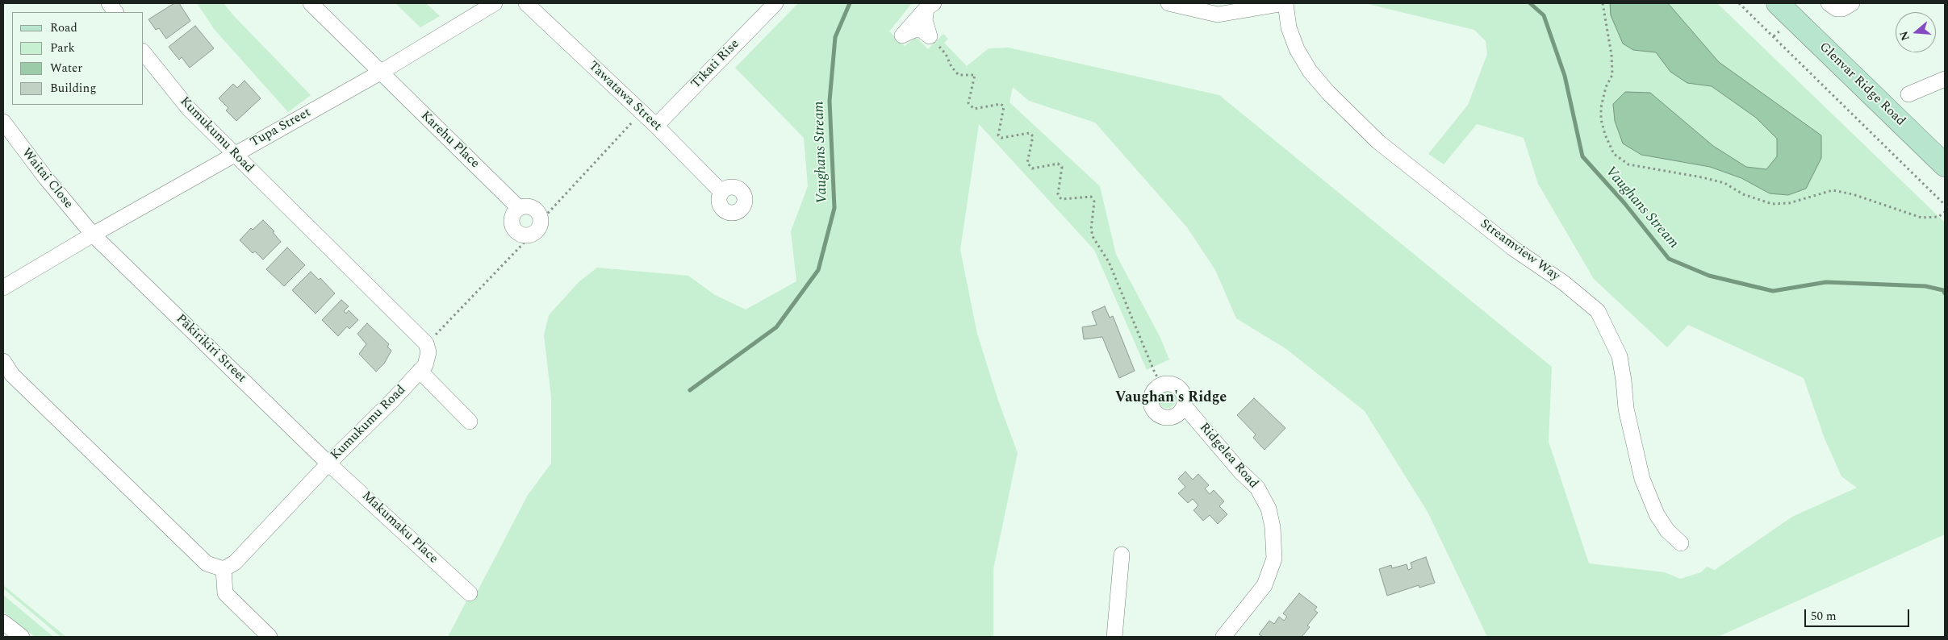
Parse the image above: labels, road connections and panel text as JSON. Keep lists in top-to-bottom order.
{
  "streets": {
    "street": [
      "Tīkati Rise",
      "Glenvar Ridge Road",
      "Tawatawa Street",
      "Tupa Street",
      "Kumukumu Road",
      "Karehu Place",
      "Waitai Close",
      "Streamview Way",
      "Pākirikiri Street",
      "Ridgelea Road",
      "Makumaku Place"
    ]
  },
  "crossings": [
    ["Tīkati Rise", "Tawatawa Street"],
    ["Tupa Street", "Kumukumu Road"],
    ["Tupa Street", "Karehu Place"],
    ["Tupa Street", "Waitai Close"],
    ["Tupa Street", "Pākirikiri Street"],
    ["Kumukumu Road", "Pākirikiri Street"],
    ["Kumukumu Road", "Makumaku Place"],
    ["Waitai Close", "Pākirikiri Street"],
    ["Pākirikiri Street", "Makumaku Place"]
  ],
  "districts": ["Vaughan's Ridge"],
  "water": ["Vaughans Stream"],
  "legend": [
    "Road",
    "Park",
    "Water",
    "Building"
  ],
  "scale_bar": "50 m",
  "north": "left"
}
